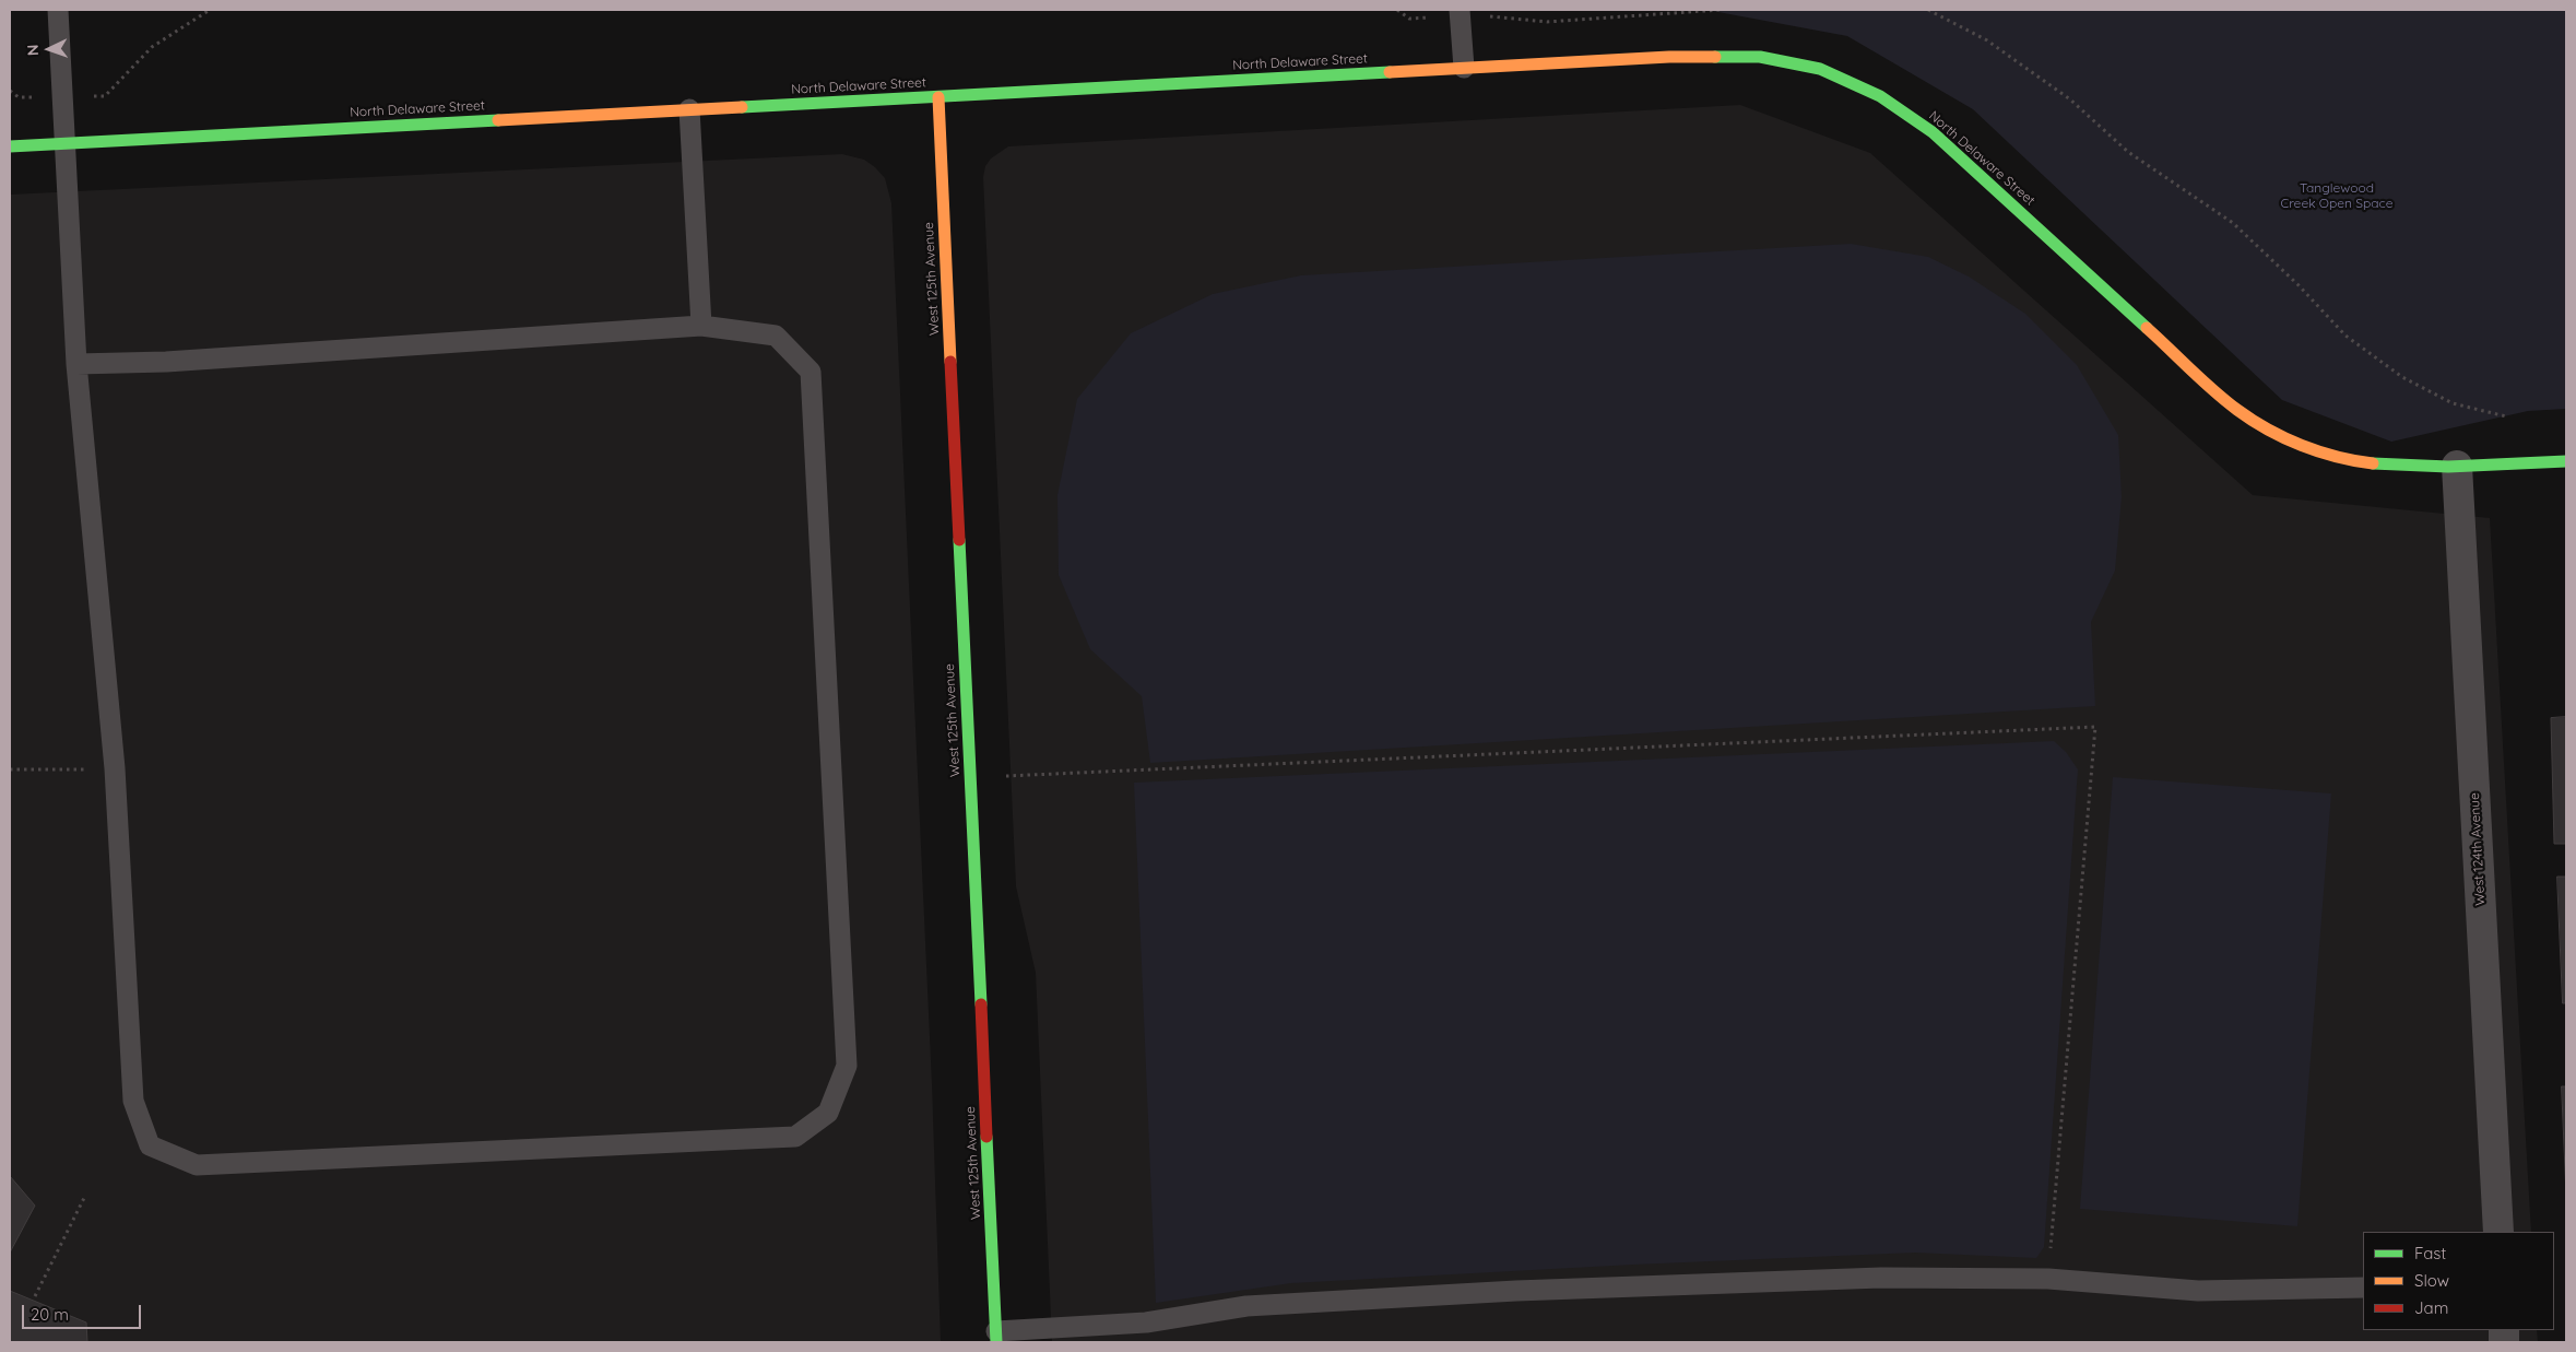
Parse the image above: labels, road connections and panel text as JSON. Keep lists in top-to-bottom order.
{
  "streets": {
    "street": ["North Delaware Street", "West 125th Avenue", "West 124th Avenue"]
  },
  "crossings": [
    ["North Delaware Street", "West 125th Avenue"],
    ["North Delaware Street", "West 124th Avenue"]
  ],
  "parks": ["Tanglewood Creek Open Space"],
  "legend": ["Fast", "Slow", "Jam"],
  "scale_bar": "20 m",
  "north": "left"
}
